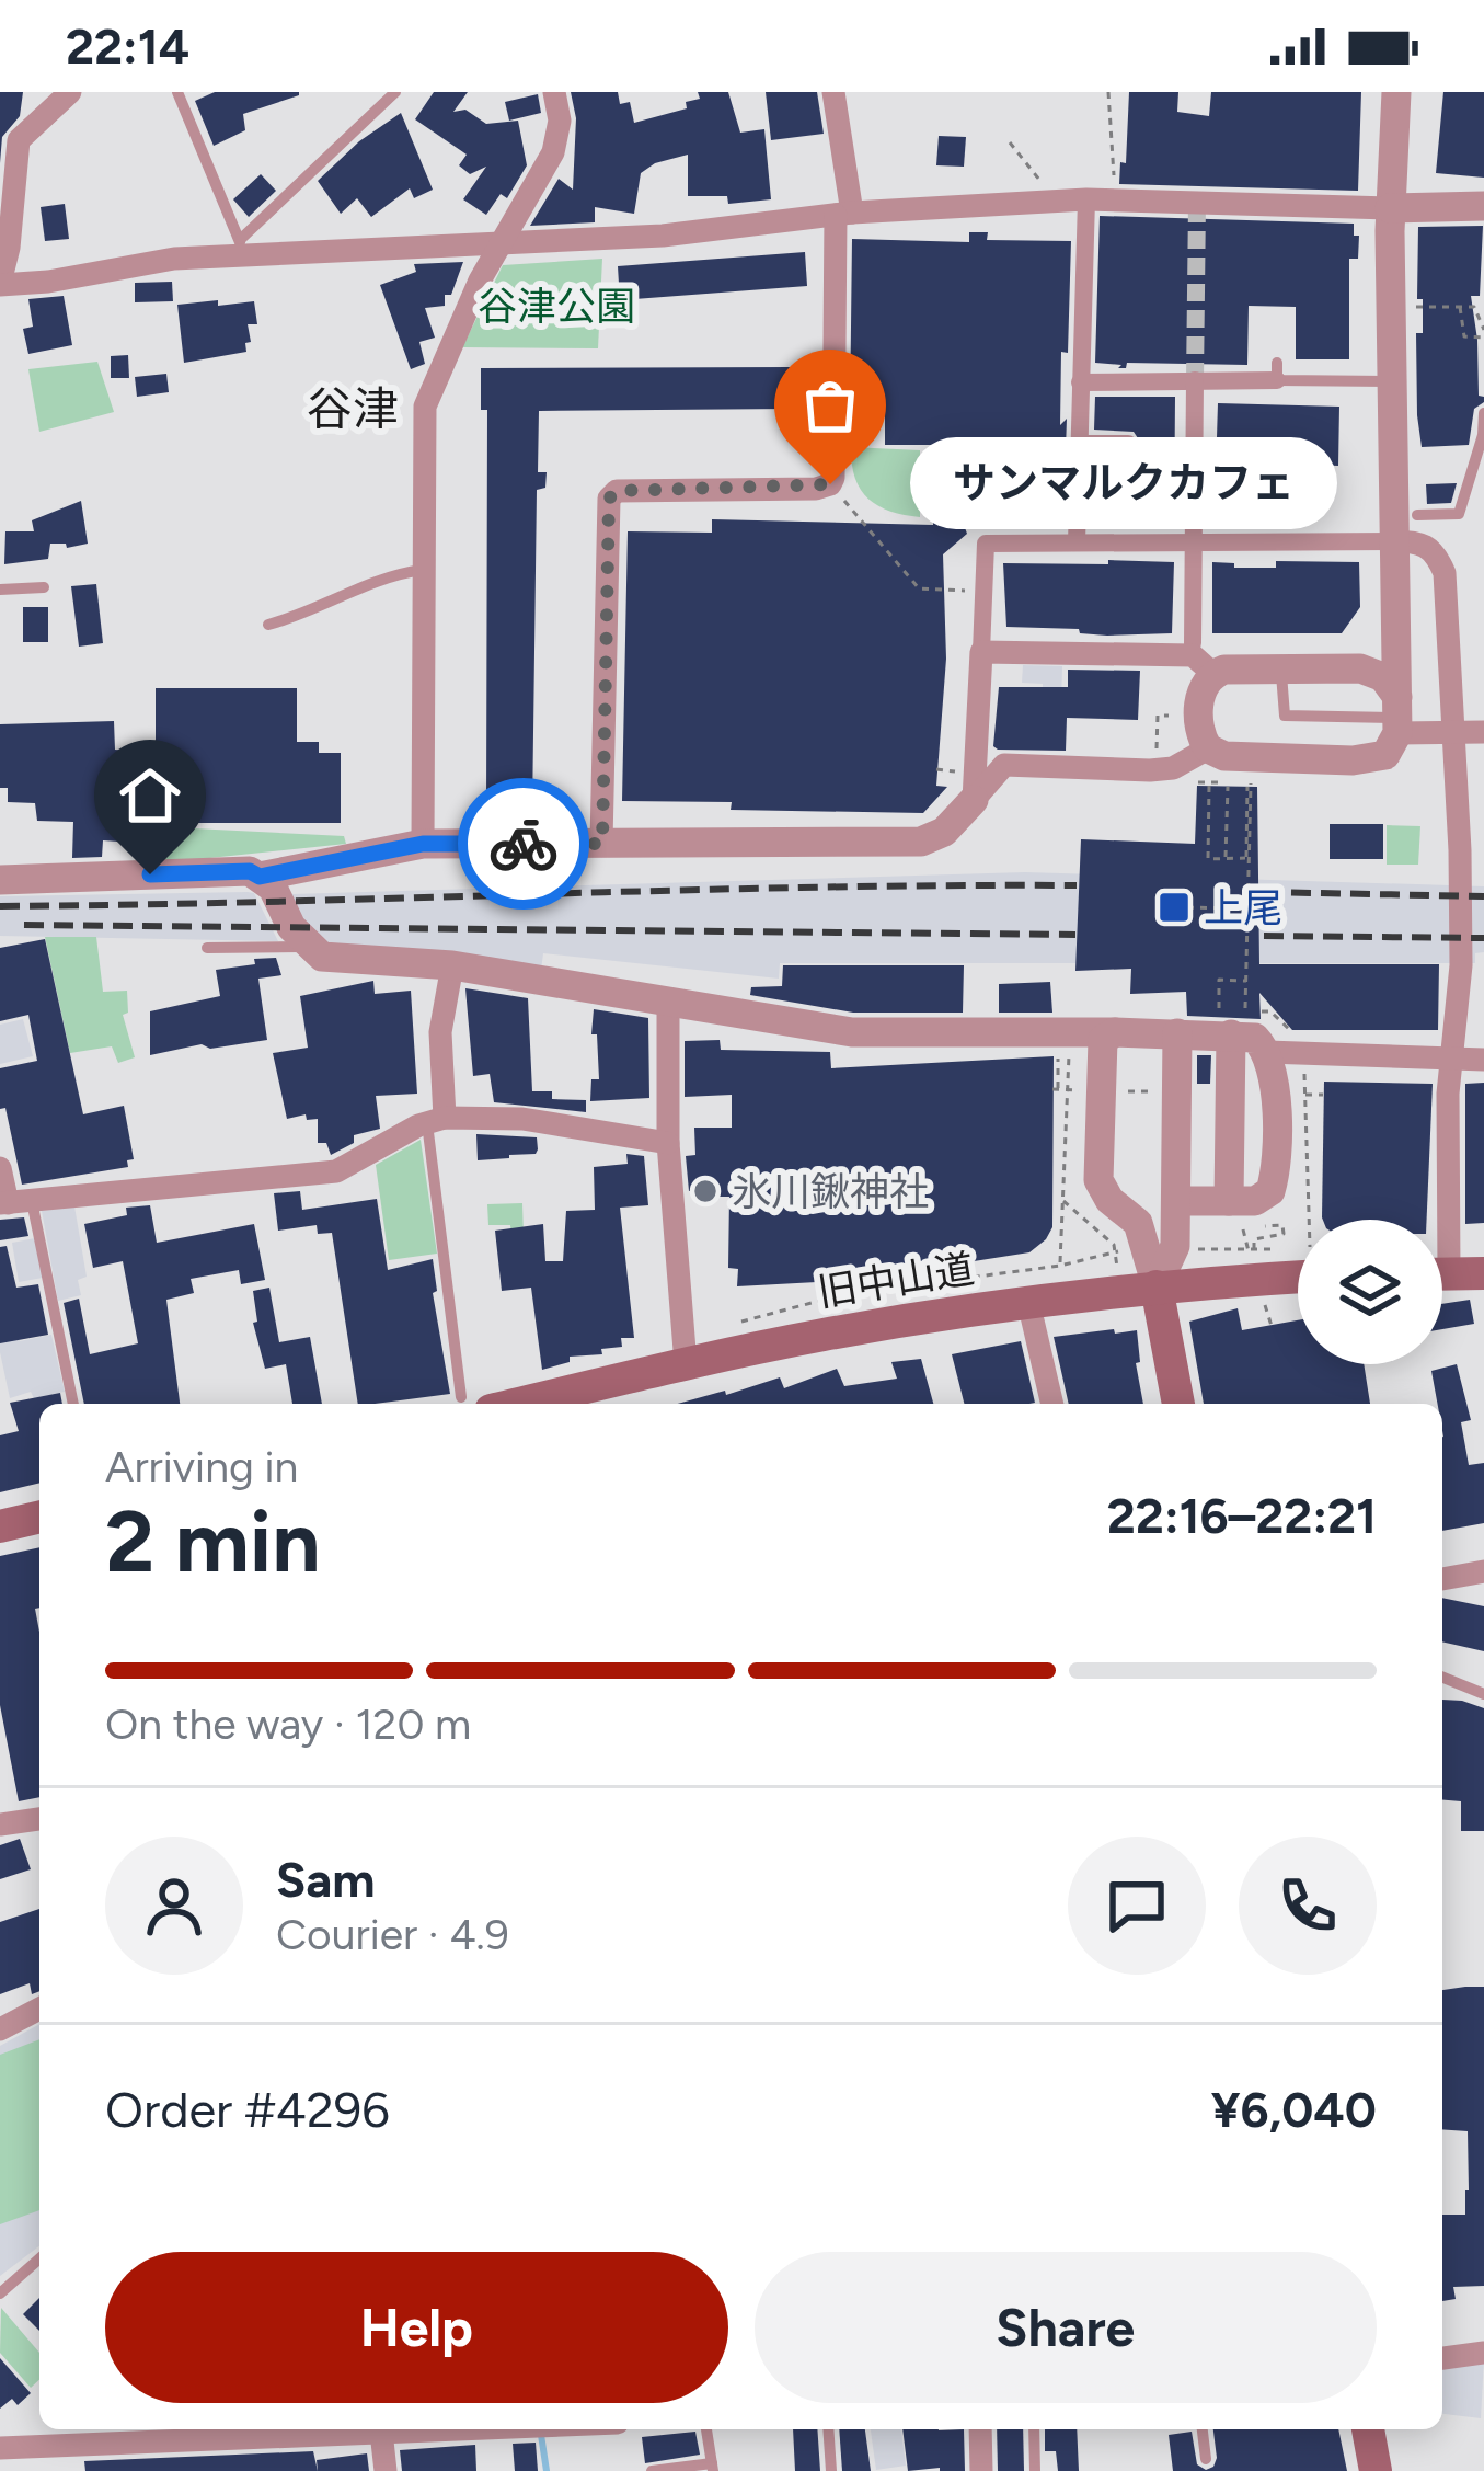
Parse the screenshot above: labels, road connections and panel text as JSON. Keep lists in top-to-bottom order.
{
  "streets": {
    "main road": ["旧中山道"]
  },
  "districts": ["谷津"],
  "parks": ["谷津公園"],
  "places": {
    "other": ["サンマルクカフェ", "氷川鍬神社"],
    "transit": ["上尾"]
  },
  "page": {
    "status": "22:14",
    "bubble": "サンマルクカフェ",
    "heading": ["2 min", "Arriving in", "22:16–22:21"],
    "panel": [
      "Sam",
      "Courier · 4.9",
      "Order #4296",
      "¥6,040"
    ],
    "bar": "On the way · 120 m",
    "buttons": ["Help", "Share"]
  }
}
